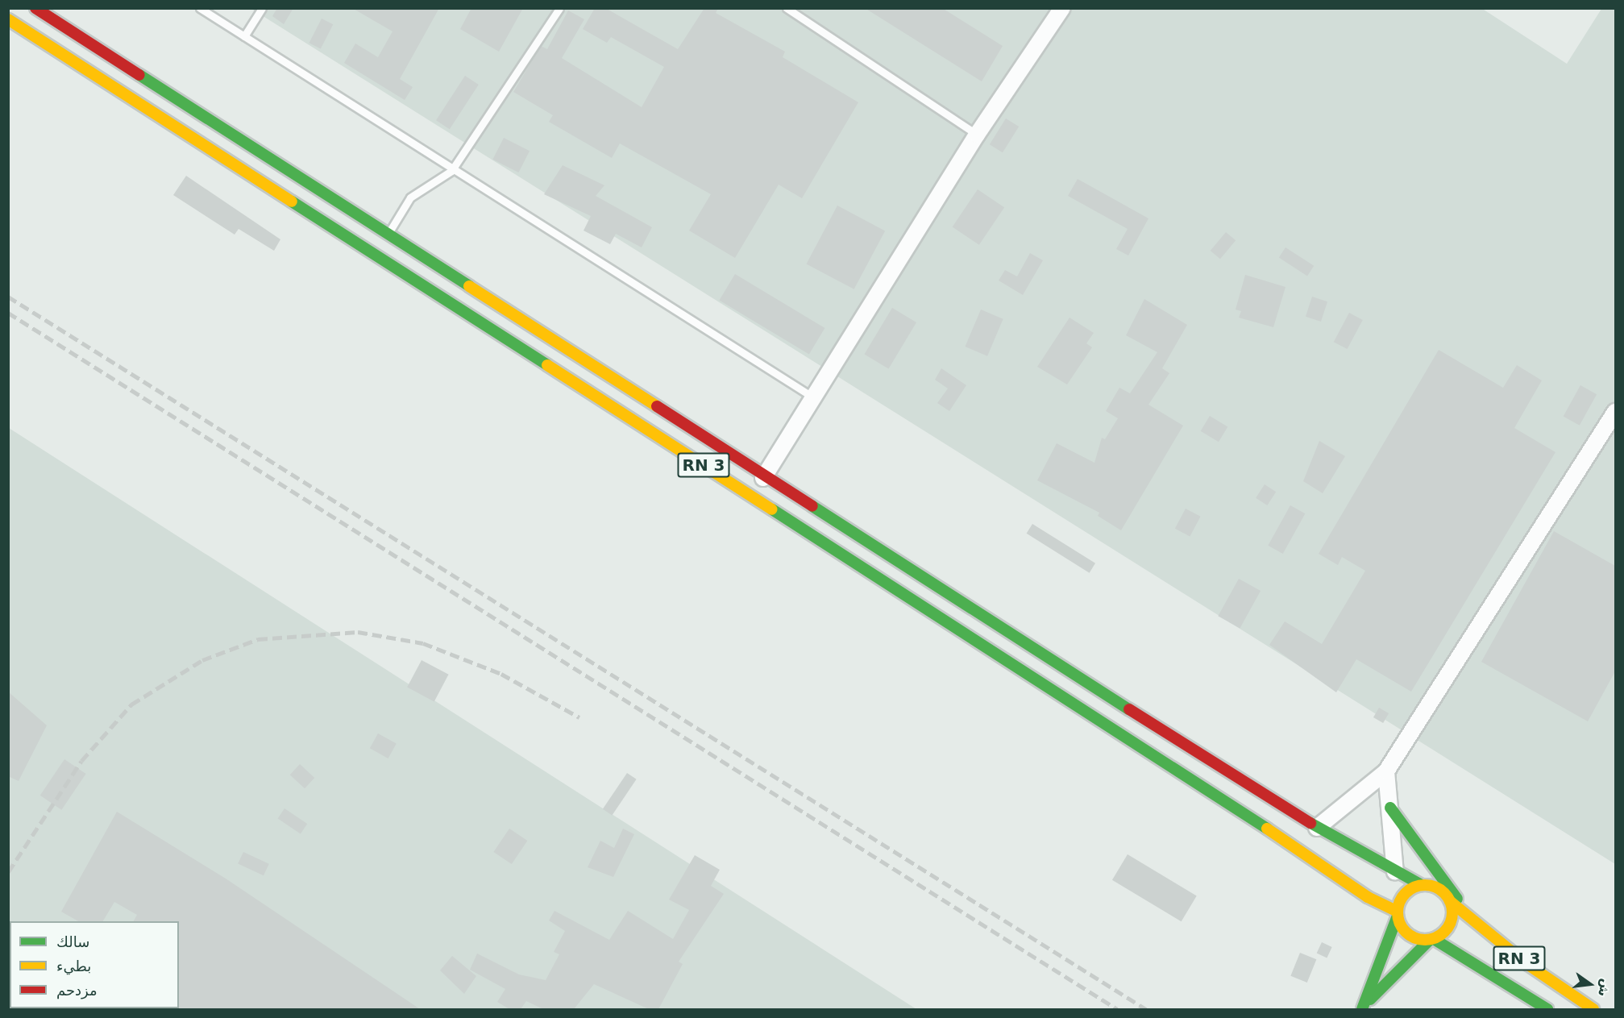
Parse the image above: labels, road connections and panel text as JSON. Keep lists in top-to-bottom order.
{
  "streets": {
    "main road": ["RN 3"]
  },
  "legend": ["سالك", "بطيء", "مزدحم"],
  "north": "right"
}
